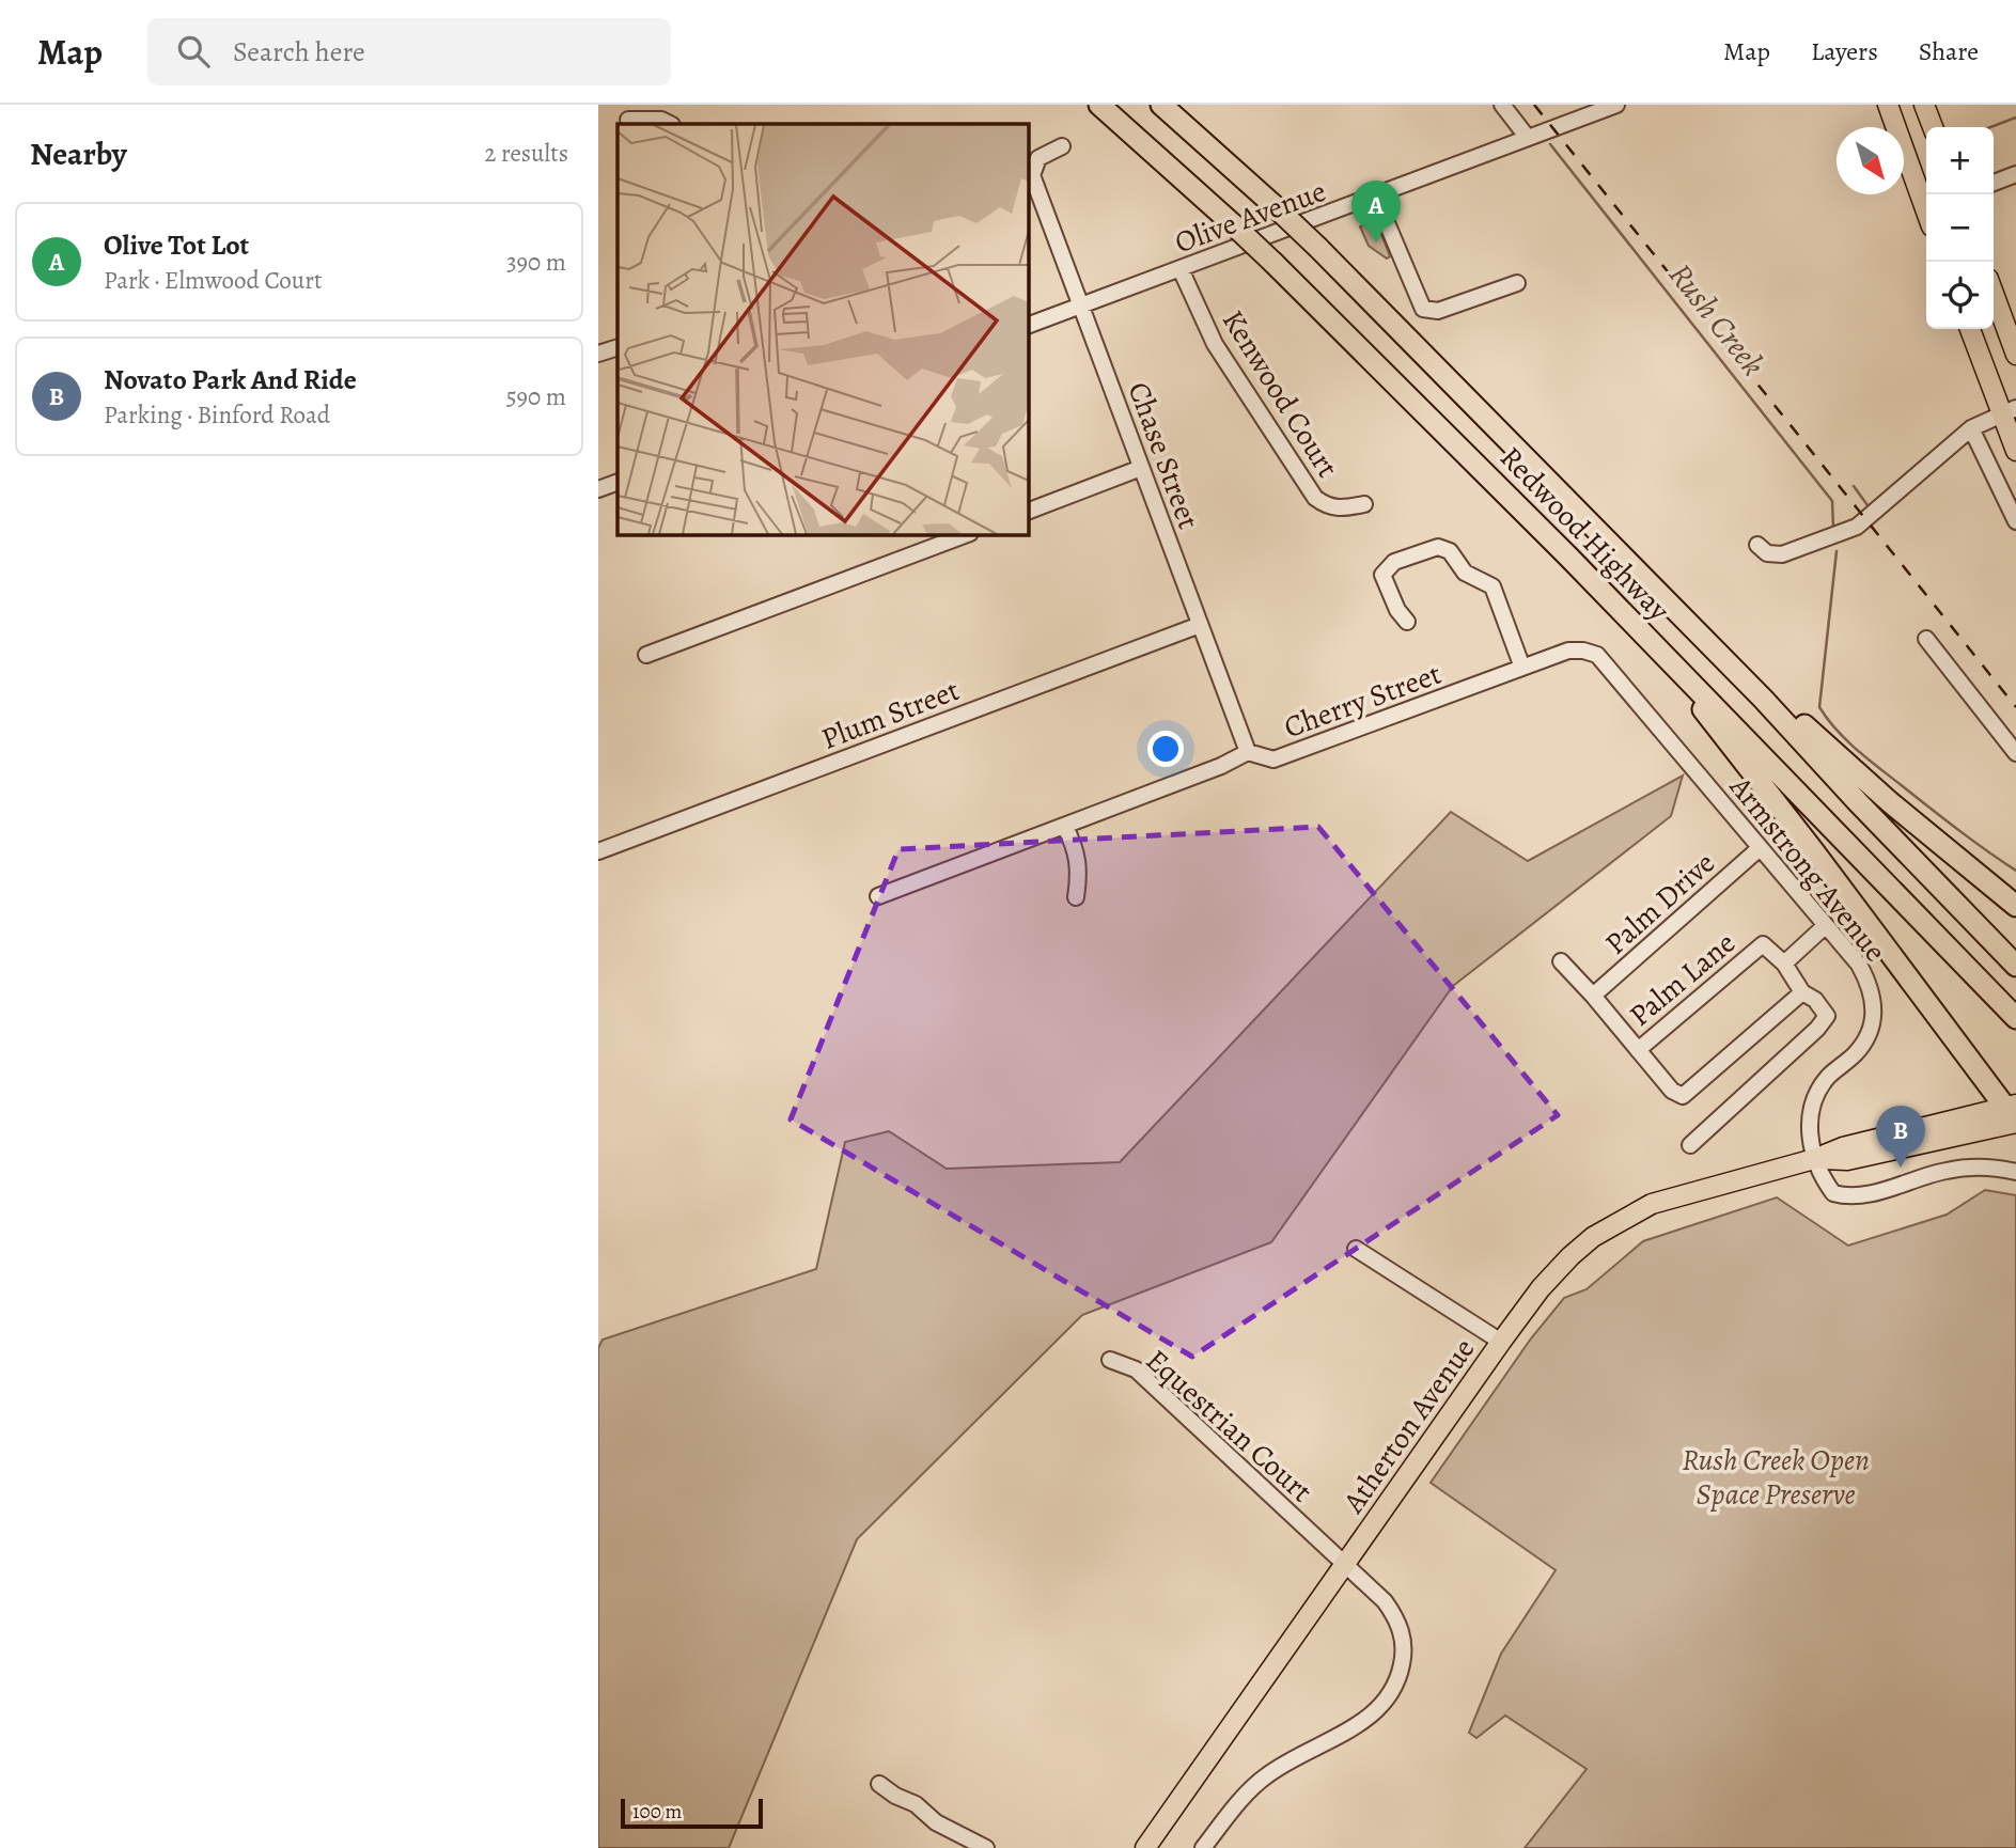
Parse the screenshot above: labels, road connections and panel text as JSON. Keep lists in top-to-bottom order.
{
  "streets": {
    "highway": ["Redwood Highway"],
    "main road": ["Atherton Avenue"],
    "street": [
      "Olive Avenue",
      "Kenwood Court",
      "Chase Street",
      "Cherry Street",
      "Plum Street",
      "Armstrong Avenue",
      "Palm Drive",
      "Palm Lane",
      "Equestrian Court"
    ]
  },
  "crossings": [
    ["Olive Avenue", "Kenwood Court"],
    ["Olive Avenue", "Chase Street"],
    ["Chase Street", "Cherry Street"],
    ["Chase Street", "Plum Street"],
    ["Cherry Street", "Armstrong Avenue"],
    ["Armstrong Avenue", "Palm Drive"],
    ["Armstrong Avenue", "Atherton Avenue"],
    ["Equestrian Court", "Atherton Avenue"]
  ],
  "water": ["Rush Creek"],
  "parks": ["Rush Creek Open Space Preserve"],
  "scale_bar": "100 m",
  "north": "bottom right",
  "page": {
    "header": "Map",
    "search": "Search here",
    "nav": ["Map", "Layers", "Share"],
    "heading": ["Nearby", "2 results"],
    "map_buttons": ["+", "−"],
    "pins": ["A", "B"],
    "list": [
      {
        "mark": "A",
        "name": "Olive Tot Lot",
        "note": "Park · Elmwood Court",
        "value": "390 m"
      },
      {
        "mark": "B",
        "name": "Novato Park And Ride",
        "note": "Parking · Binford Road",
        "value": "590 m"
      }
    ],
    "scale": "100 m"
  }
}
